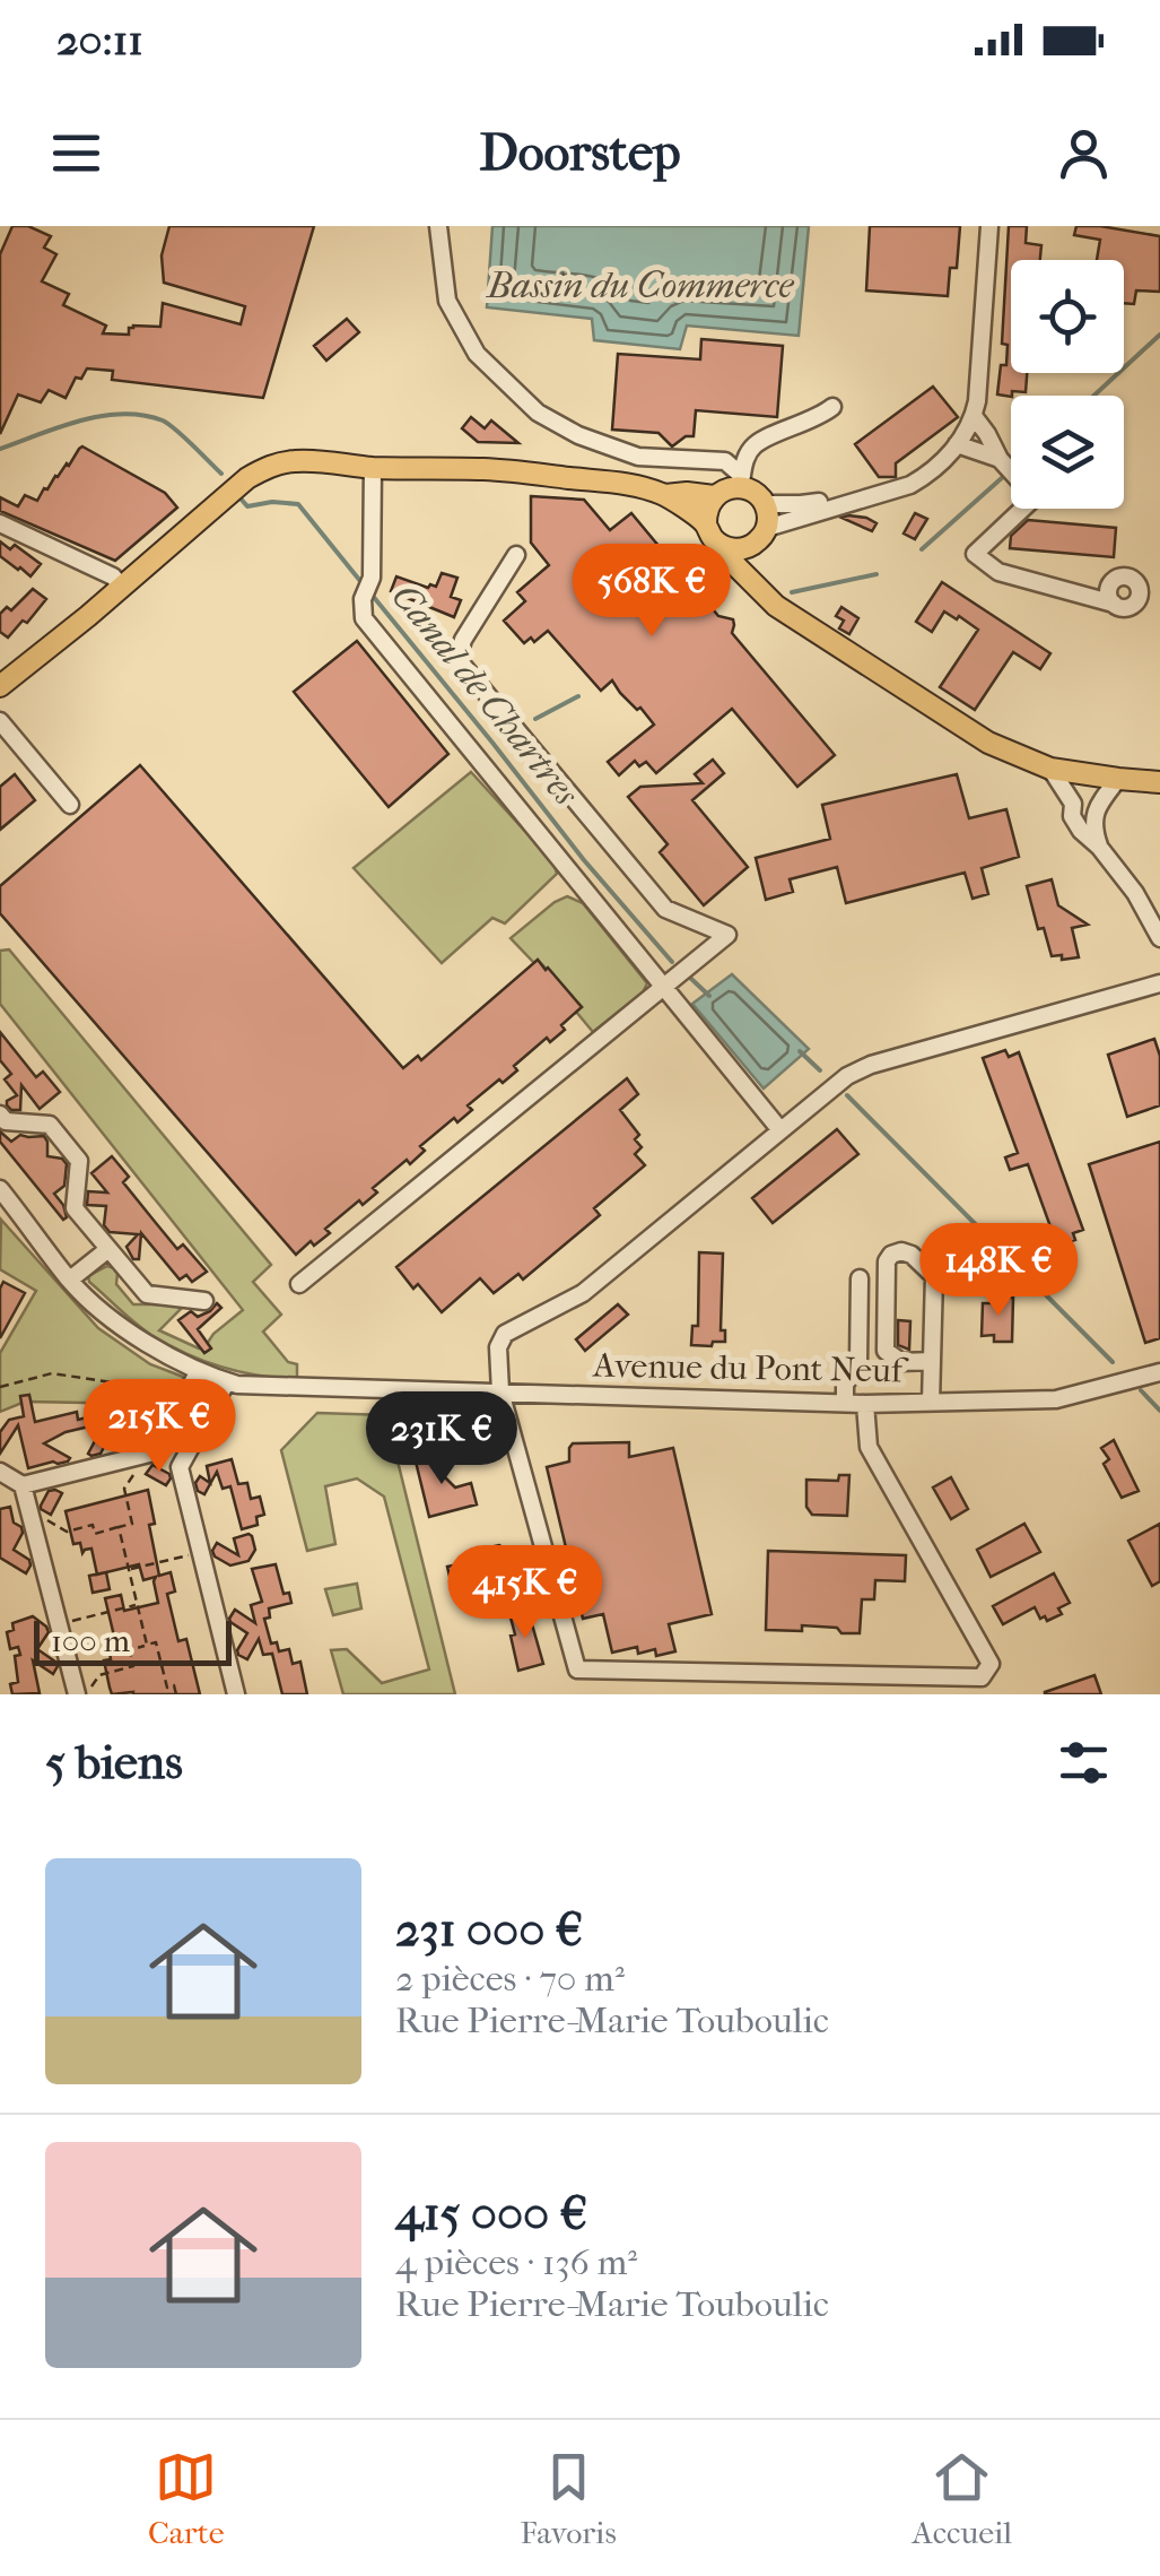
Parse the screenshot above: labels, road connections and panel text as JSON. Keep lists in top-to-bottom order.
{
  "streets": {
    "street": ["Avenue du Pont Neuf"]
  },
  "water": ["Bassin du Commerce", "Canal de Chartres"],
  "scale_bar": "100 m",
  "page": {
    "status": "20:11",
    "header": "Doorstep",
    "price": [
      "568K €",
      "148K €",
      "215K €",
      "231K €",
      "415K €"
    ],
    "scale": "100 m",
    "heading": "5 biens",
    "list": [
      {
        "name": "231 000 €",
        "note": "2 pièces · 70 m² · Rue Pierre-Marie Touboulic"
      },
      {
        "name": "415 000 €",
        "note": "4 pièces · 136 m² · Rue Pierre-Marie Touboulic"
      }
    ],
    "tabs": ["Carte", "Favoris", "Accueil"]
  }
}
